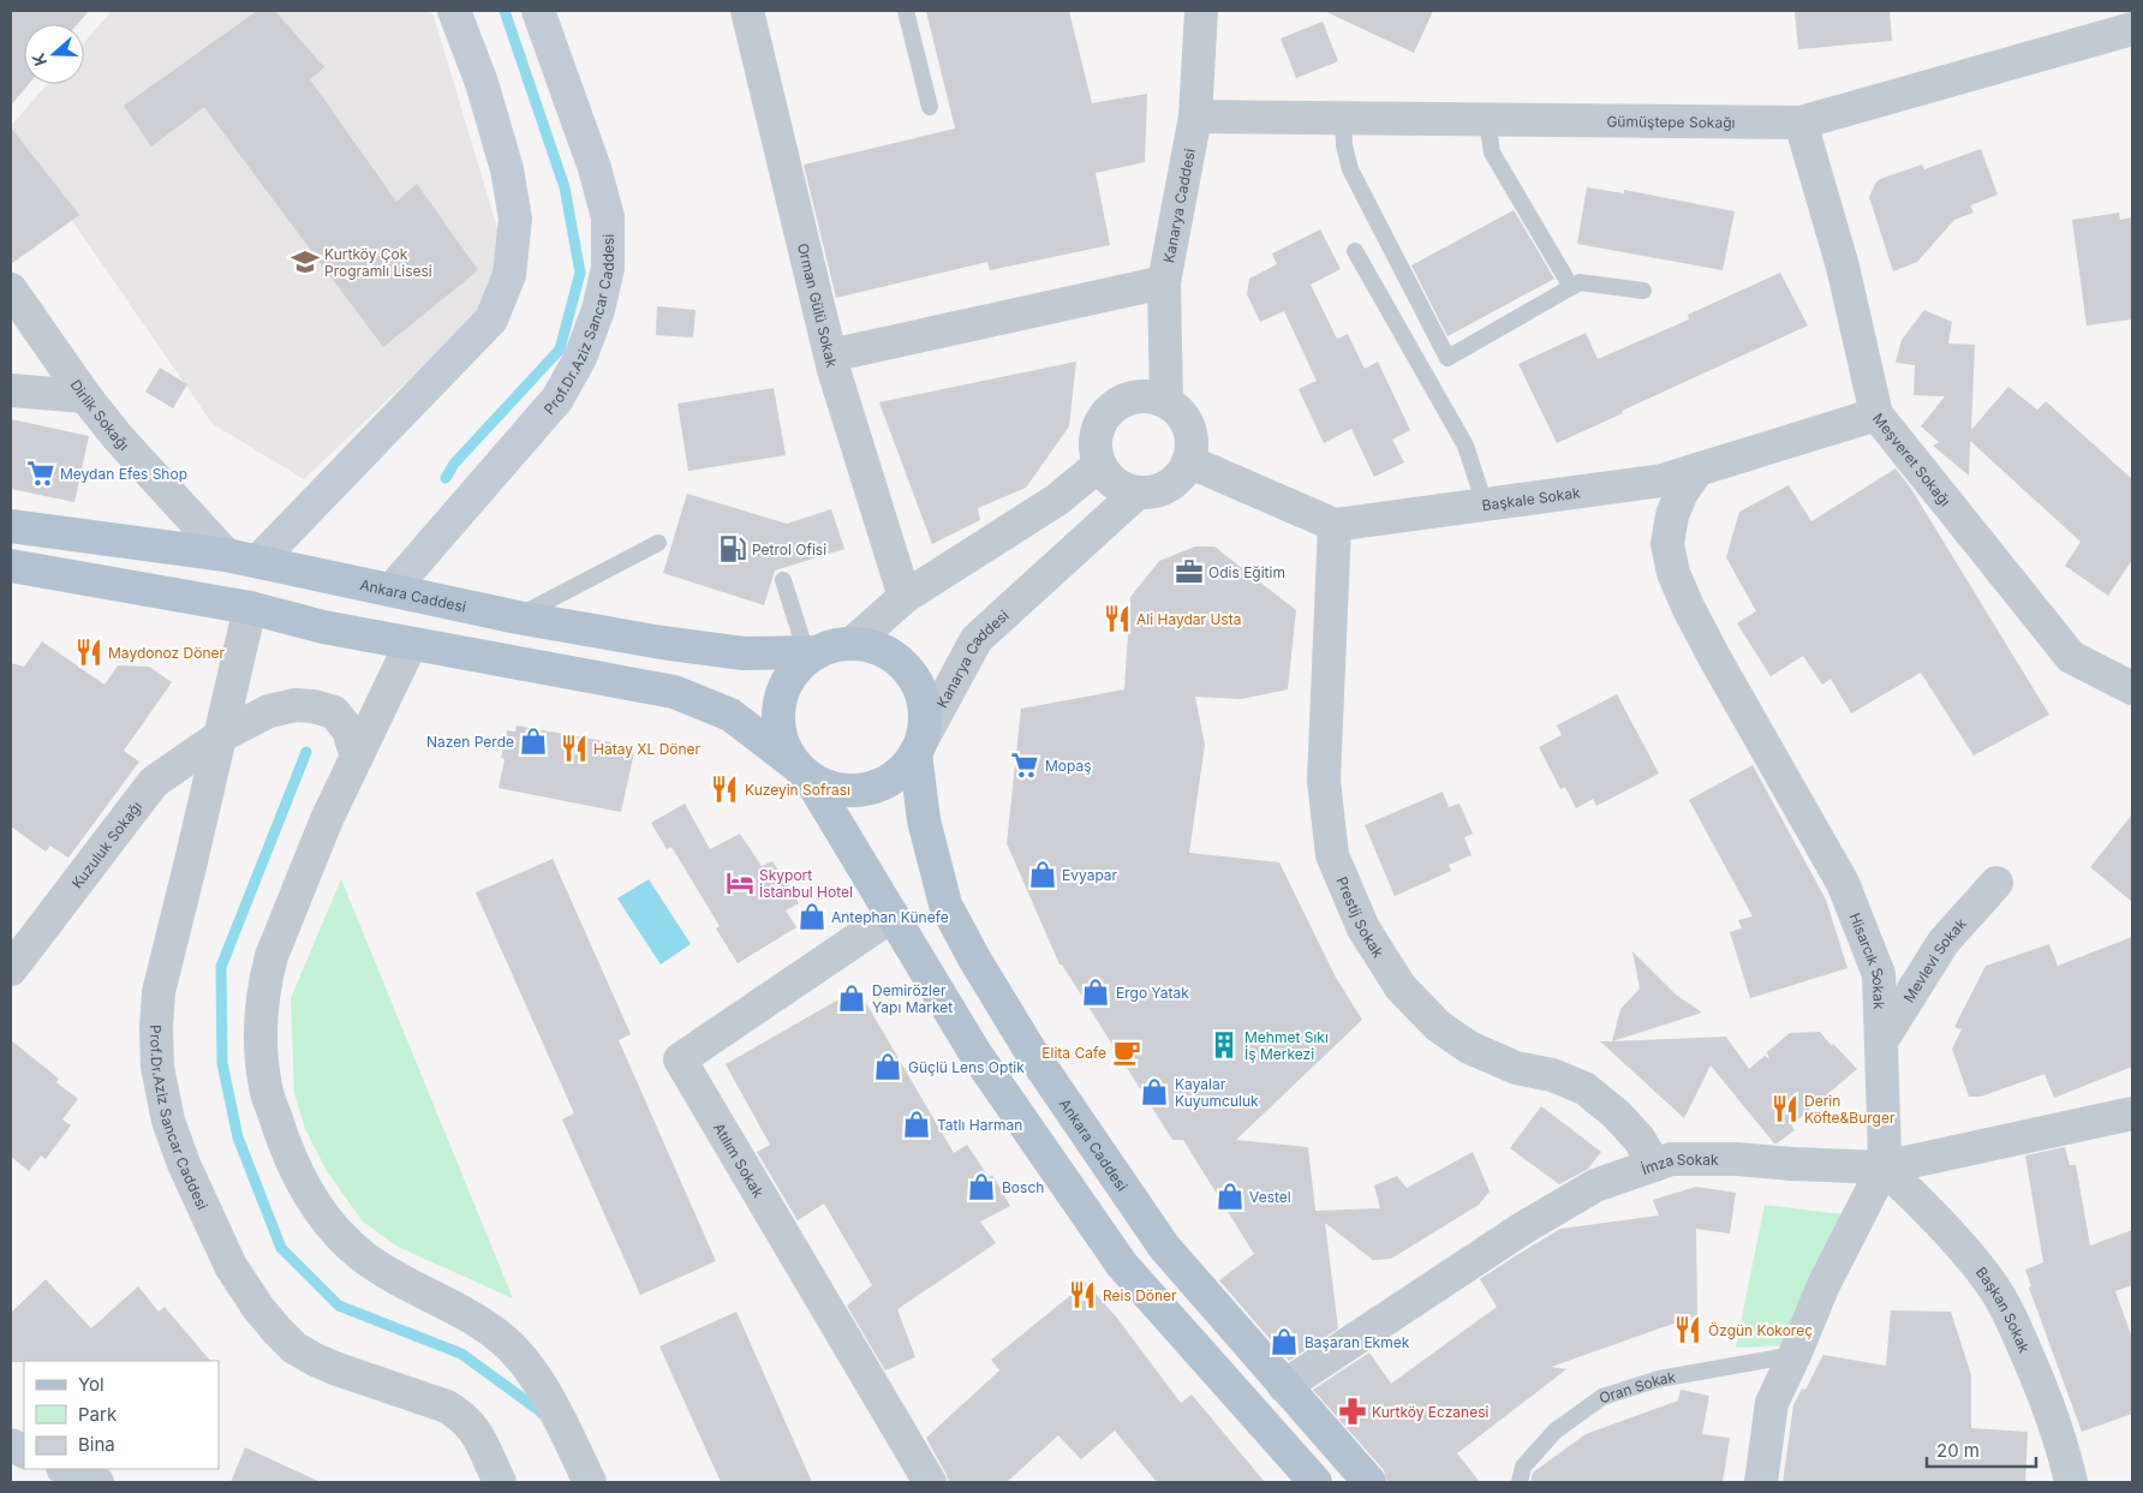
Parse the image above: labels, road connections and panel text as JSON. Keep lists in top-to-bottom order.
{
  "streets": {
    "main road": ["Ankara Caddesi"],
    "street": [
      "Gümüştepe Sokağı",
      "Kanarya Caddesi",
      "Orman Gülü Sokak",
      "Prof.Dr.Aziz Sancar Caddesi",
      "Dirlik Sokağı",
      "Meşveret Sokağı",
      "Başkale Sokak",
      "Kuzuluk Sokağı",
      "Prestij Sokak",
      "Mevlevi Sokak",
      "Hisarcık Sokak",
      "Atılım Sokak",
      "İmza Sokak",
      "Başkan Sokak"
    ],
    "lane": ["Oran Sokak"]
  },
  "crossings": [
    ["Gümüştepe Sokağı", "Kanarya Caddesi"],
    ["Gümüştepe Sokağı", "Meşveret Sokağı"],
    ["Kanarya Caddesi", "Ankara Caddesi"],
    ["Prof.Dr.Aziz Sancar Caddesi", "Ankara Caddesi"],
    ["Prof.Dr.Aziz Sancar Caddesi", "Kuzuluk Sokağı"],
    ["Dirlik Sokağı", "Ankara Caddesi"],
    ["Meşveret Sokağı", "Başkale Sokak"],
    ["Başkale Sokak", "Prestij Sokak"],
    ["Başkale Sokak", "Hisarcık Sokak"],
    ["Ankara Caddesi", "İmza Sokak"],
    ["Prestij Sokak", "İmza Sokak"],
    ["Mevlevi Sokak", "Hisarcık Sokak"],
    ["Hisarcık Sokak", "İmza Sokak"],
    ["Hisarcık Sokak", "Başkan Sokak"],
    ["Hisarcık Sokak", "Oran Sokak"],
    ["İmza Sokak", "Başkan Sokak"]
  ],
  "places": {
    "school or university": ["Kurtköy Çok Programlı Lisesi"],
    "supermarket": ["Meydan Efes Shop", "Mopaş"],
    "fuel station": ["Petrol Ofisi"],
    "office": ["Odis Eğitim"],
    "restaurant": [
      "Ali Haydar Usta",
      "Maydonoz Döner",
      "Hatay XL Döner",
      "Kuzeyin Sofrası",
      "Derin Köfte&Burger",
      "Reis Döner",
      "Özgün Kokoreç"
    ],
    "shop": [
      "Nazen Perde",
      "Evyapar",
      "Antephan Künefe",
      "Ergo Yatak",
      "Demirözler Yapı Market",
      "Güçlü Lens Optik",
      "Kayalar Kuyumculuk",
      "Tatlı Harman",
      "Bosch",
      "Vestel",
      "Başaran Ekmek"
    ],
    "hotel": ["Skyport İstanbul Hotel"],
    "building": ["Mehmet Sıkı İş Merkezi"],
    "cafe": ["Elita Cafe"],
    "pharmacy": ["Kurtköy Eczanesi"]
  },
  "legend": ["Yol", "Park", "Bina"],
  "scale_bar": "20 m",
  "north": "left"
}
